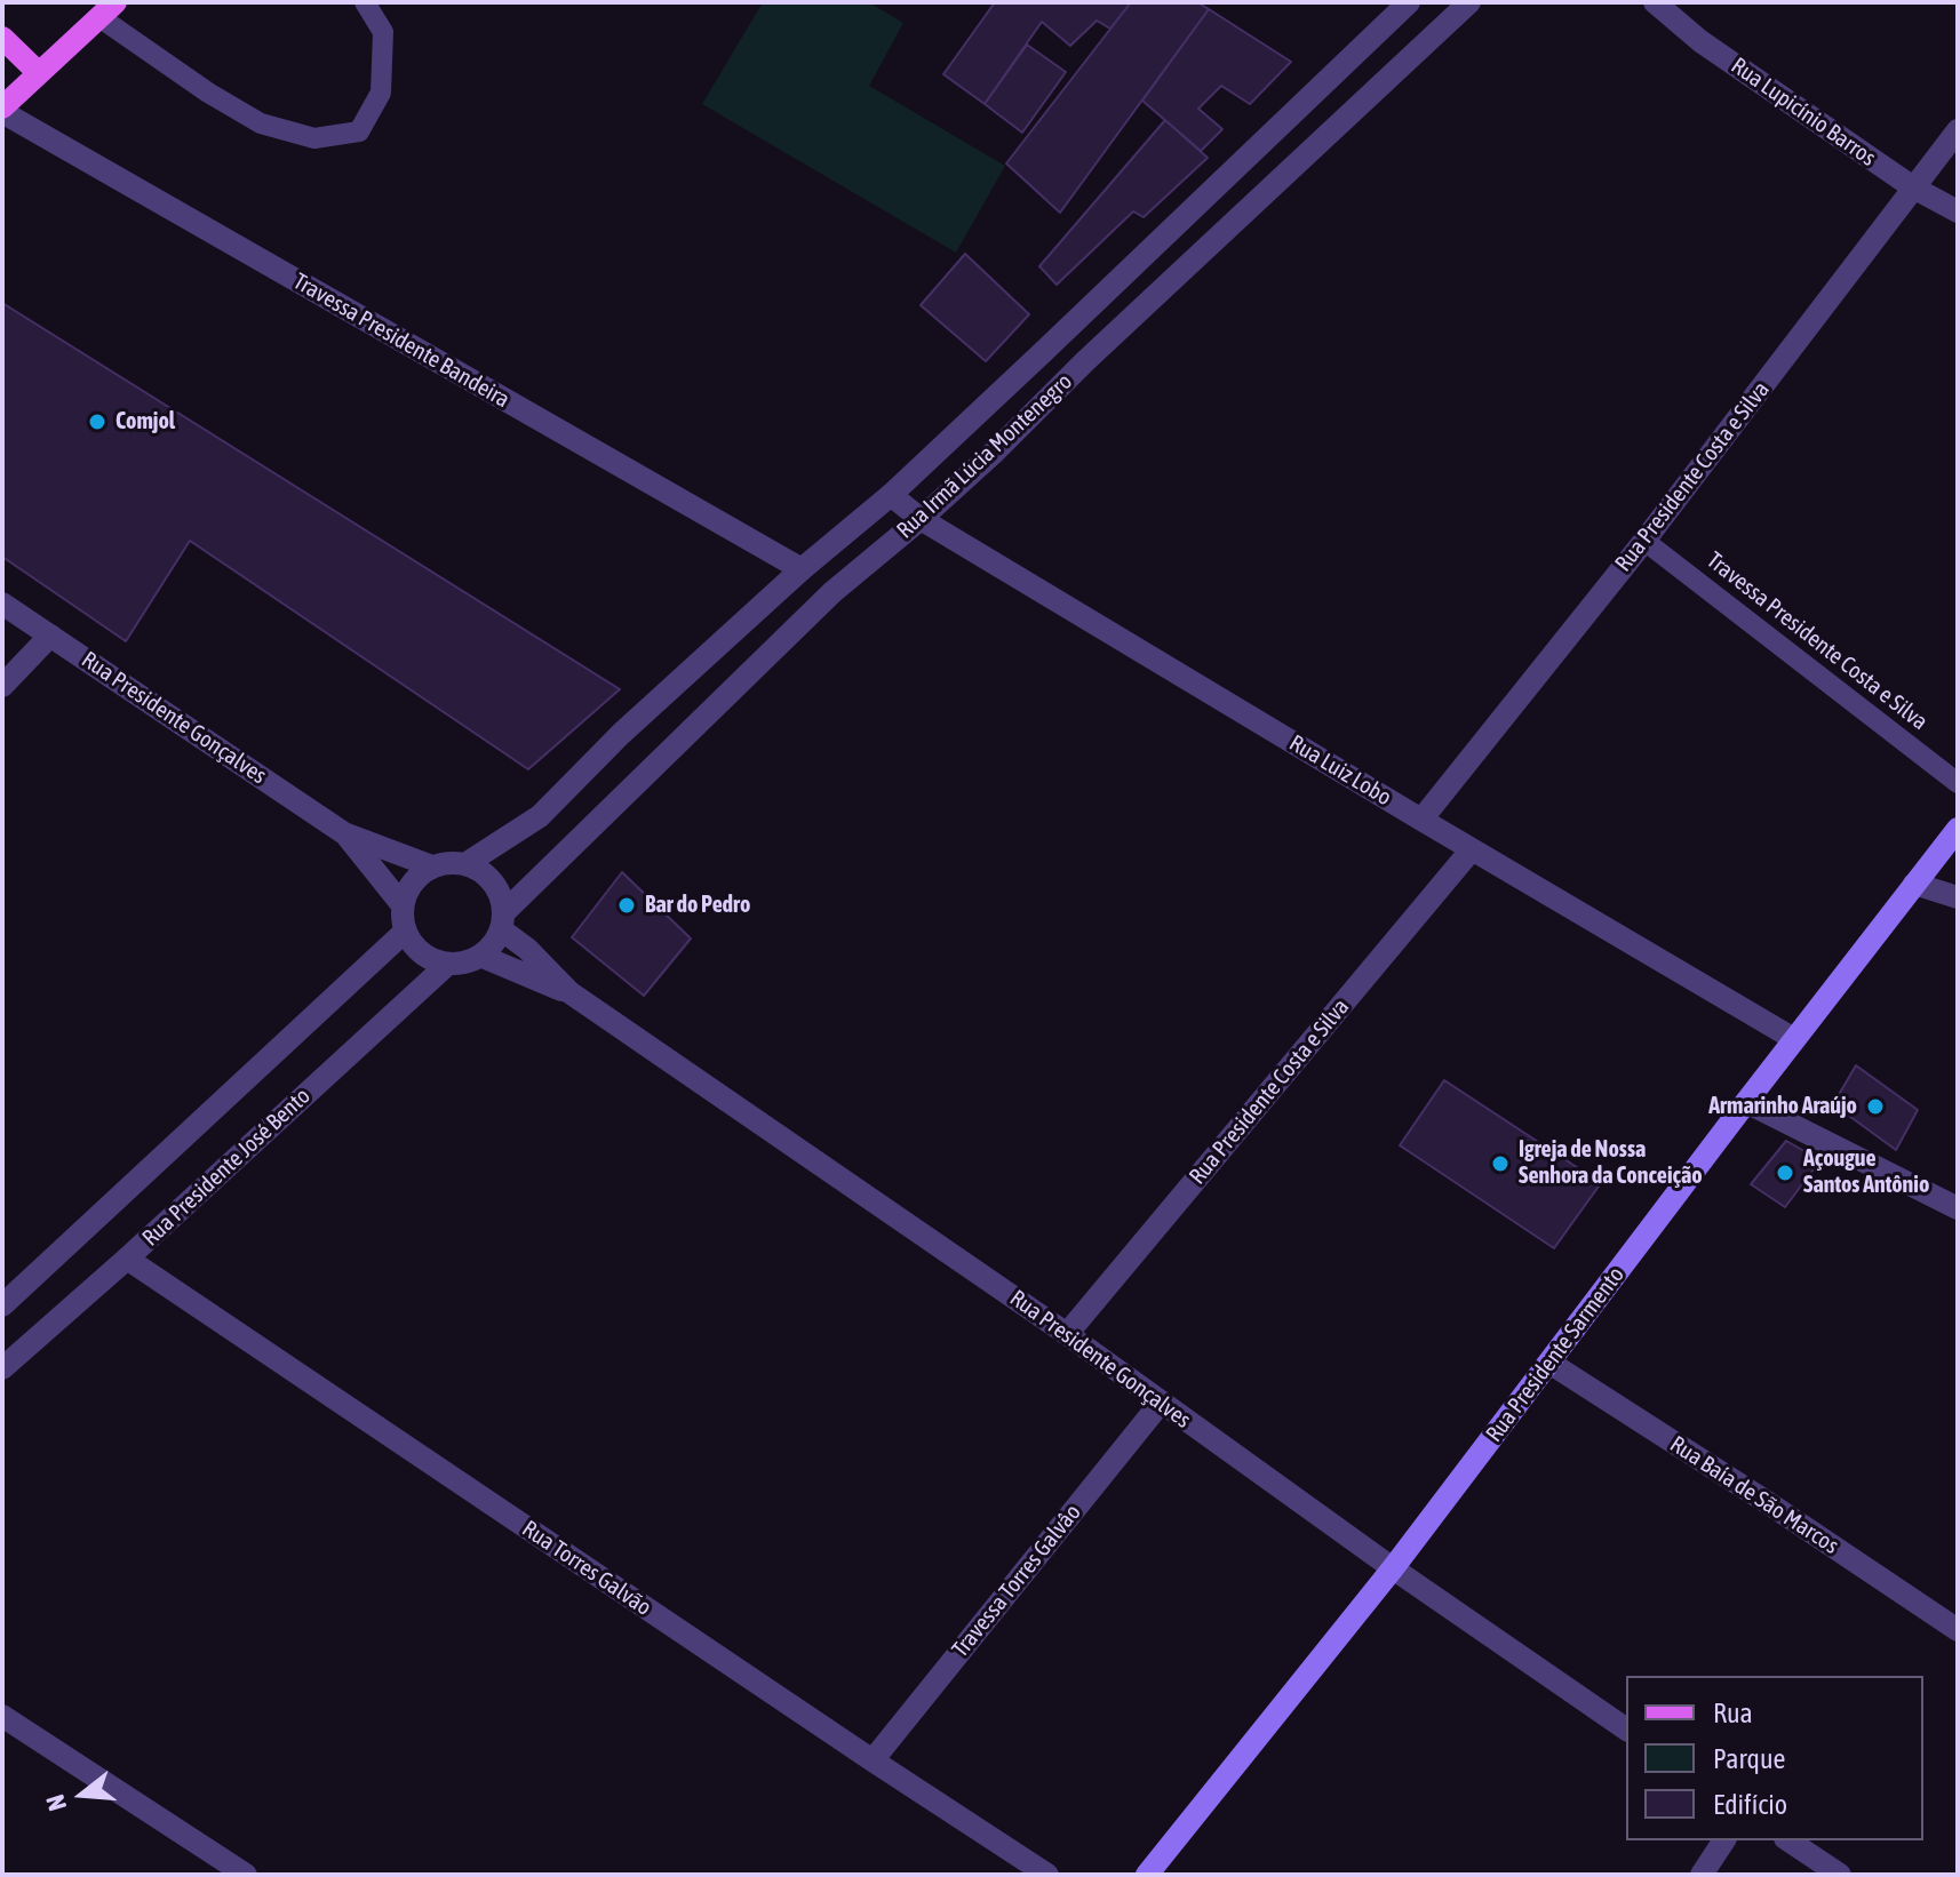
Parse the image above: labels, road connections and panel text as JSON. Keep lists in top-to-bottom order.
{
  "streets": {
    "main road": ["Rua Presidente Sarmento"],
    "street": [
      "Rua Lupicínio Barros",
      "Travessa Presidente Bandeira",
      "Rua Irmã Lúcia Montenegro",
      "Rua Presidente Costa e Silva",
      "Rua Presidente Gonçalves",
      "Rua Luiz Lobo",
      "Rua Presidente José Bento",
      "Rua Baía de São Marcos",
      "Rua Torres Galvão",
      "Travessa Torres Galvâo"
    ],
    "lane": ["Travessa Presidente Costa e Silva"]
  },
  "crossings": [
    ["Rua Lupicínio Barros", "Rua Presidente Costa e Silva"],
    ["Travessa Presidente Bandeira", "Rua Irmã Lúcia Montenegro"],
    ["Rua Irmã Lúcia Montenegro", "Rua Presidente Gonçalves"],
    ["Rua Irmã Lúcia Montenegro", "Rua Luiz Lobo"],
    ["Rua Irmã Lúcia Montenegro", "Rua Presidente José Bento"],
    ["Rua Presidente Costa e Silva", "Travessa Presidente Costa e Silva"],
    ["Rua Presidente Costa e Silva", "Rua Presidente Gonçalves"],
    ["Rua Presidente Costa e Silva", "Rua Luiz Lobo"],
    ["Rua Presidente Gonçalves", "Rua Presidente José Bento"],
    ["Rua Presidente Gonçalves", "Rua Presidente Sarmento"],
    ["Rua Presidente Gonçalves", "Travessa Torres Galvâo"],
    ["Rua Luiz Lobo", "Rua Presidente Sarmento"],
    ["Rua Presidente José Bento", "Rua Torres Galvão"],
    ["Rua Presidente Sarmento", "Rua Baía de São Marcos"],
    ["Rua Torres Galvão", "Travessa Torres Galvâo"]
  ],
  "places": [
    "Comjol",
    "Bar do Pedro",
    "Armarinho Araújo",
    "Igreja de Nossa Senhora da Conceição",
    "Açougue Santos Antônio"
  ],
  "legend": ["Rua", "Parque", "Edifício"],
  "north": "left"
}
